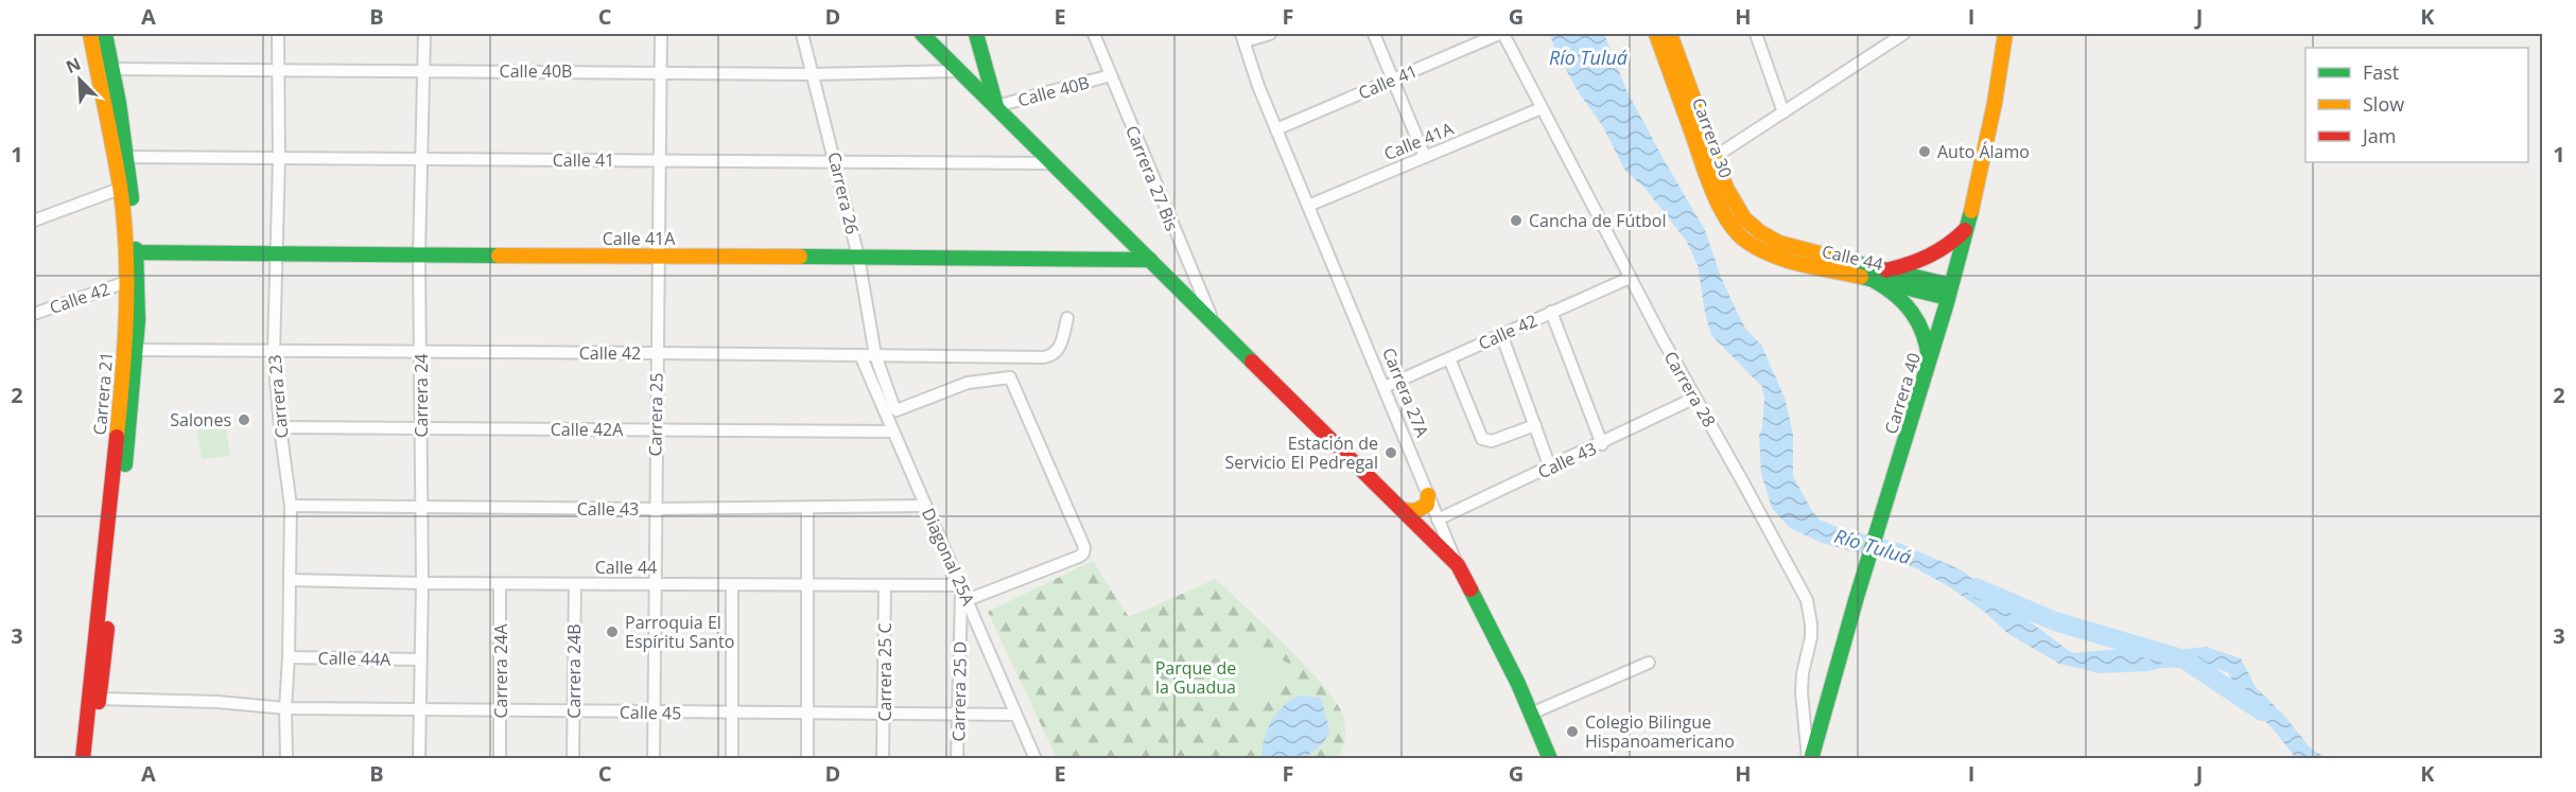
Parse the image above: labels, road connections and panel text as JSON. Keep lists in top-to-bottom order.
{
  "streets": {
    "main road": [
      "Carrera 30",
      "Calle 41A",
      "Calle 44",
      "Carrera 27A",
      "Carrera 21",
      "Carrera 40"
    ],
    "street": [
      "Calle 40B",
      "Calle 41",
      "Carrera 27 Bis",
      "Carrera 26",
      "Calle 42",
      "Carrera 28",
      "Carrera 24",
      "Carrera 23",
      "Carrera 25",
      "Calle 42A",
      "Calle 43",
      "Diagonal 25A",
      "Calle 44A",
      "Carrera 24A",
      "Carrera 24B",
      "Carrera 25 C",
      "Carrera 25 D",
      "Calle 45"
    ]
  },
  "crossings": [
    ["Calle 40B", "Carrera 27 Bis"],
    ["Calle 40B", "Carrera 26"],
    ["Calle 40B", "Carrera 21"],
    ["Calle 40B", "Carrera 24"],
    ["Calle 40B", "Carrera 23"],
    ["Calle 40B", "Carrera 25"],
    ["Calle 41", "Carrera 26"],
    ["Calle 41", "Carrera 28"],
    ["Calle 41", "Carrera 27A"],
    ["Calle 41", "Carrera 21"],
    ["Calle 41", "Carrera 24"],
    ["Calle 41", "Carrera 23"],
    ["Calle 41", "Carrera 25"],
    ["Carrera 30", "Calle 44"],
    ["Calle 41A", "Carrera 26"],
    ["Calle 41A", "Carrera 28"],
    ["Calle 41A", "Carrera 27A"],
    ["Calle 41A", "Carrera 21"],
    ["Calle 41A", "Carrera 24"],
    ["Calle 41A", "Carrera 23"],
    ["Calle 41A", "Carrera 25"],
    ["Carrera 26", "Calle 42"],
    ["Carrera 26", "Diagonal 25A"],
    ["Carrera 26", "Carrera 25 D"],
    ["Calle 44", "Carrera 40"],
    ["Calle 44", "Carrera 24"],
    ["Calle 44", "Carrera 23"],
    ["Calle 44", "Carrera 25"],
    ["Calle 44", "Diagonal 25A"],
    ["Calle 44", "Carrera 24A"],
    ["Calle 44", "Carrera 24B"],
    ["Calle 44", "Carrera 25 C"],
    ["Calle 42", "Carrera 28"],
    ["Calle 42", "Carrera 27A"],
    ["Calle 42", "Carrera 21"],
    ["Calle 42", "Carrera 24"],
    ["Calle 42", "Carrera 23"],
    ["Calle 42", "Carrera 25"],
    ["Calle 42", "Diagonal 25A"],
    ["Carrera 28", "Carrera 40"],
    ["Carrera 28", "Calle 43"],
    ["Carrera 27A", "Calle 43"],
    ["Carrera 21", "Calle 45"],
    ["Carrera 24", "Calle 42A"],
    ["Carrera 24", "Calle 43"],
    ["Carrera 24", "Calle 44A"],
    ["Carrera 24", "Calle 45"],
    ["Carrera 23", "Calle 42A"],
    ["Carrera 23", "Calle 43"],
    ["Carrera 23", "Calle 44A"],
    ["Carrera 23", "Calle 45"],
    ["Carrera 25", "Calle 42A"],
    ["Carrera 25", "Calle 43"],
    ["Carrera 25", "Calle 45"],
    ["Calle 42A", "Diagonal 25A"],
    ["Calle 43", "Diagonal 25A"],
    ["Diagonal 25A", "Carrera 25 D"],
    ["Diagonal 25A", "Calle 45"],
    ["Carrera 24A", "Calle 45"],
    ["Carrera 24B", "Calle 45"],
    ["Carrera 25 C", "Calle 45"],
    ["Carrera 25 D", "Calle 45"]
  ],
  "water": ["Río Tuluá"],
  "parks": ["Parque de la Guadua"],
  "places": [
    "Auto Álamo",
    "Cancha de Fútbol",
    "Salones",
    "Estación de Servicio El Pedregal",
    "Parroquia El Espíritu Santo",
    "Colegio Bilingue Hispanoamericano"
  ],
  "legend": ["Fast", "Slow", "Jam"],
  "north": "top left",
  "grid": {
    "columns": [
      "A",
      "B",
      "C",
      "D",
      "E",
      "F",
      "G",
      "H",
      "I",
      "J",
      "K"
    ],
    "rows": ["1", "2", "3"]
  }
}
